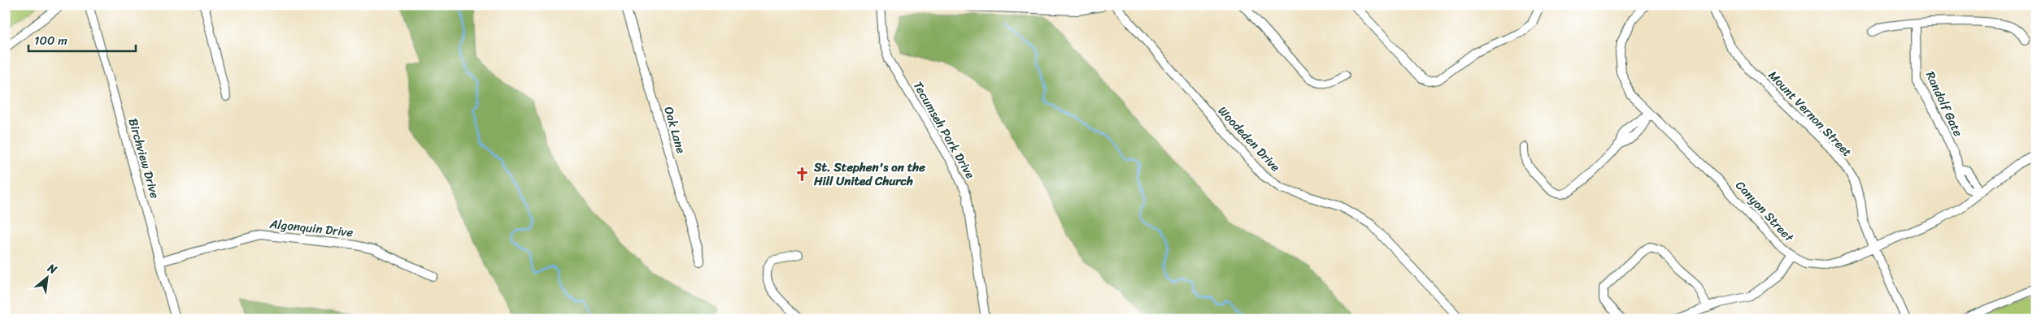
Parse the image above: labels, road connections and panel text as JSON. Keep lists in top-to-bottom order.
{
  "streets": {
    "street": [
      "Randolf Gate",
      "Mount Vernon Street",
      "Oak Lane",
      "Tecumseh Park Drive",
      "Woodeden Drive",
      "Birchview Drive",
      "Canyon Street",
      "Algonquin Drive"
    ]
  },
  "crossings": [
    ["Randolf Gate", "Canyon Street"],
    ["Mount Vernon Street", "Canyon Street"],
    ["Birchview Drive", "Algonquin Drive"]
  ],
  "places": {
    "church": ["St. Stephen's on the Hill United Church"]
  },
  "scale_bar": "100 m",
  "north": "top right"
}
